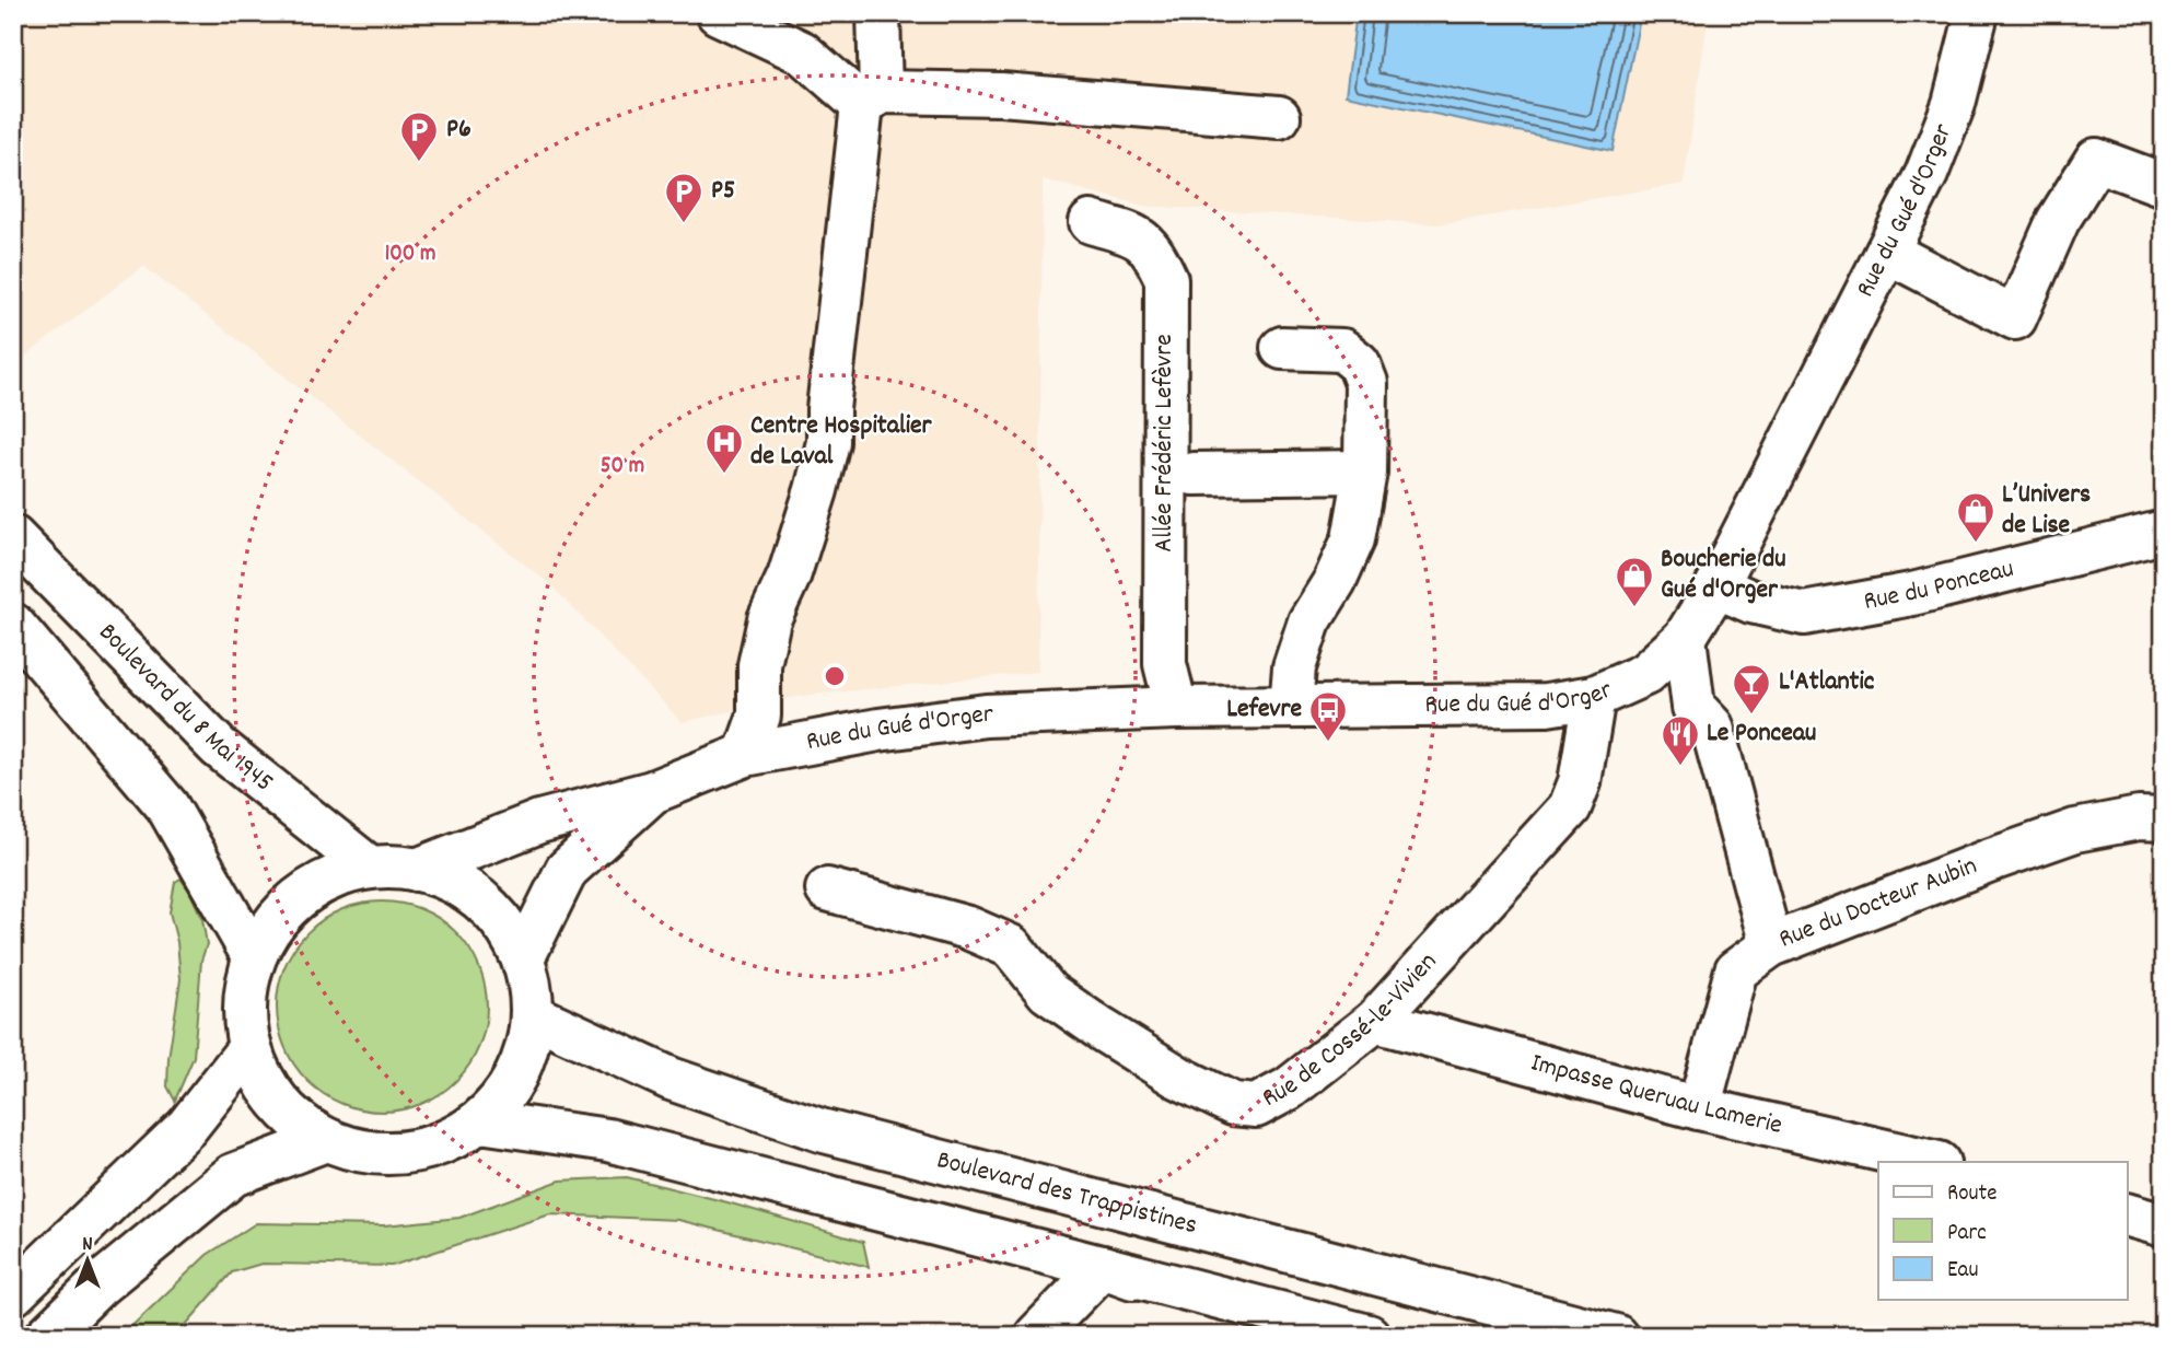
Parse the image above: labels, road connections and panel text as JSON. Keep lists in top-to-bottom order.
{
  "streets": {
    "main road": [
      "Rue du Gué d'Orger",
      "Allée Frédéric Lefèvre",
      "Rue du Ponceau",
      "Boulevard du 8 Mai 1945",
      "Rue du Docteur Aubin",
      "Rue de Cossé-le-Vivien",
      "Impasse Queruau Lamerie",
      "Boulevard des Trappistines"
    ]
  },
  "crossings": [
    ["Rue du Gué d'Orger", "Allée Frédéric Lefèvre"],
    ["Rue du Gué d'Orger", "Rue du Ponceau"],
    ["Rue du Gué d'Orger", "Rue de Cossé-le-Vivien"],
    ["Rue du Docteur Aubin", "Impasse Queruau Lamerie"],
    ["Rue de Cossé-le-Vivien", "Impasse Queruau Lamerie"]
  ],
  "places": {
    "parking": ["P6", "P5"],
    "hospital": ["Centre Hospitalier de Laval"],
    "shop": ["L’Univers de Lise", "Boucherie du Gué d'Orger"],
    "bar": ["L'Atlantic"],
    "bus stop": ["Lefevre"],
    "restaurant": ["Le Ponceau"]
  },
  "legend": ["Route", "Parc", "Eau"],
  "north": "top",
  "rings": ["100 m", "50 m"]
}
